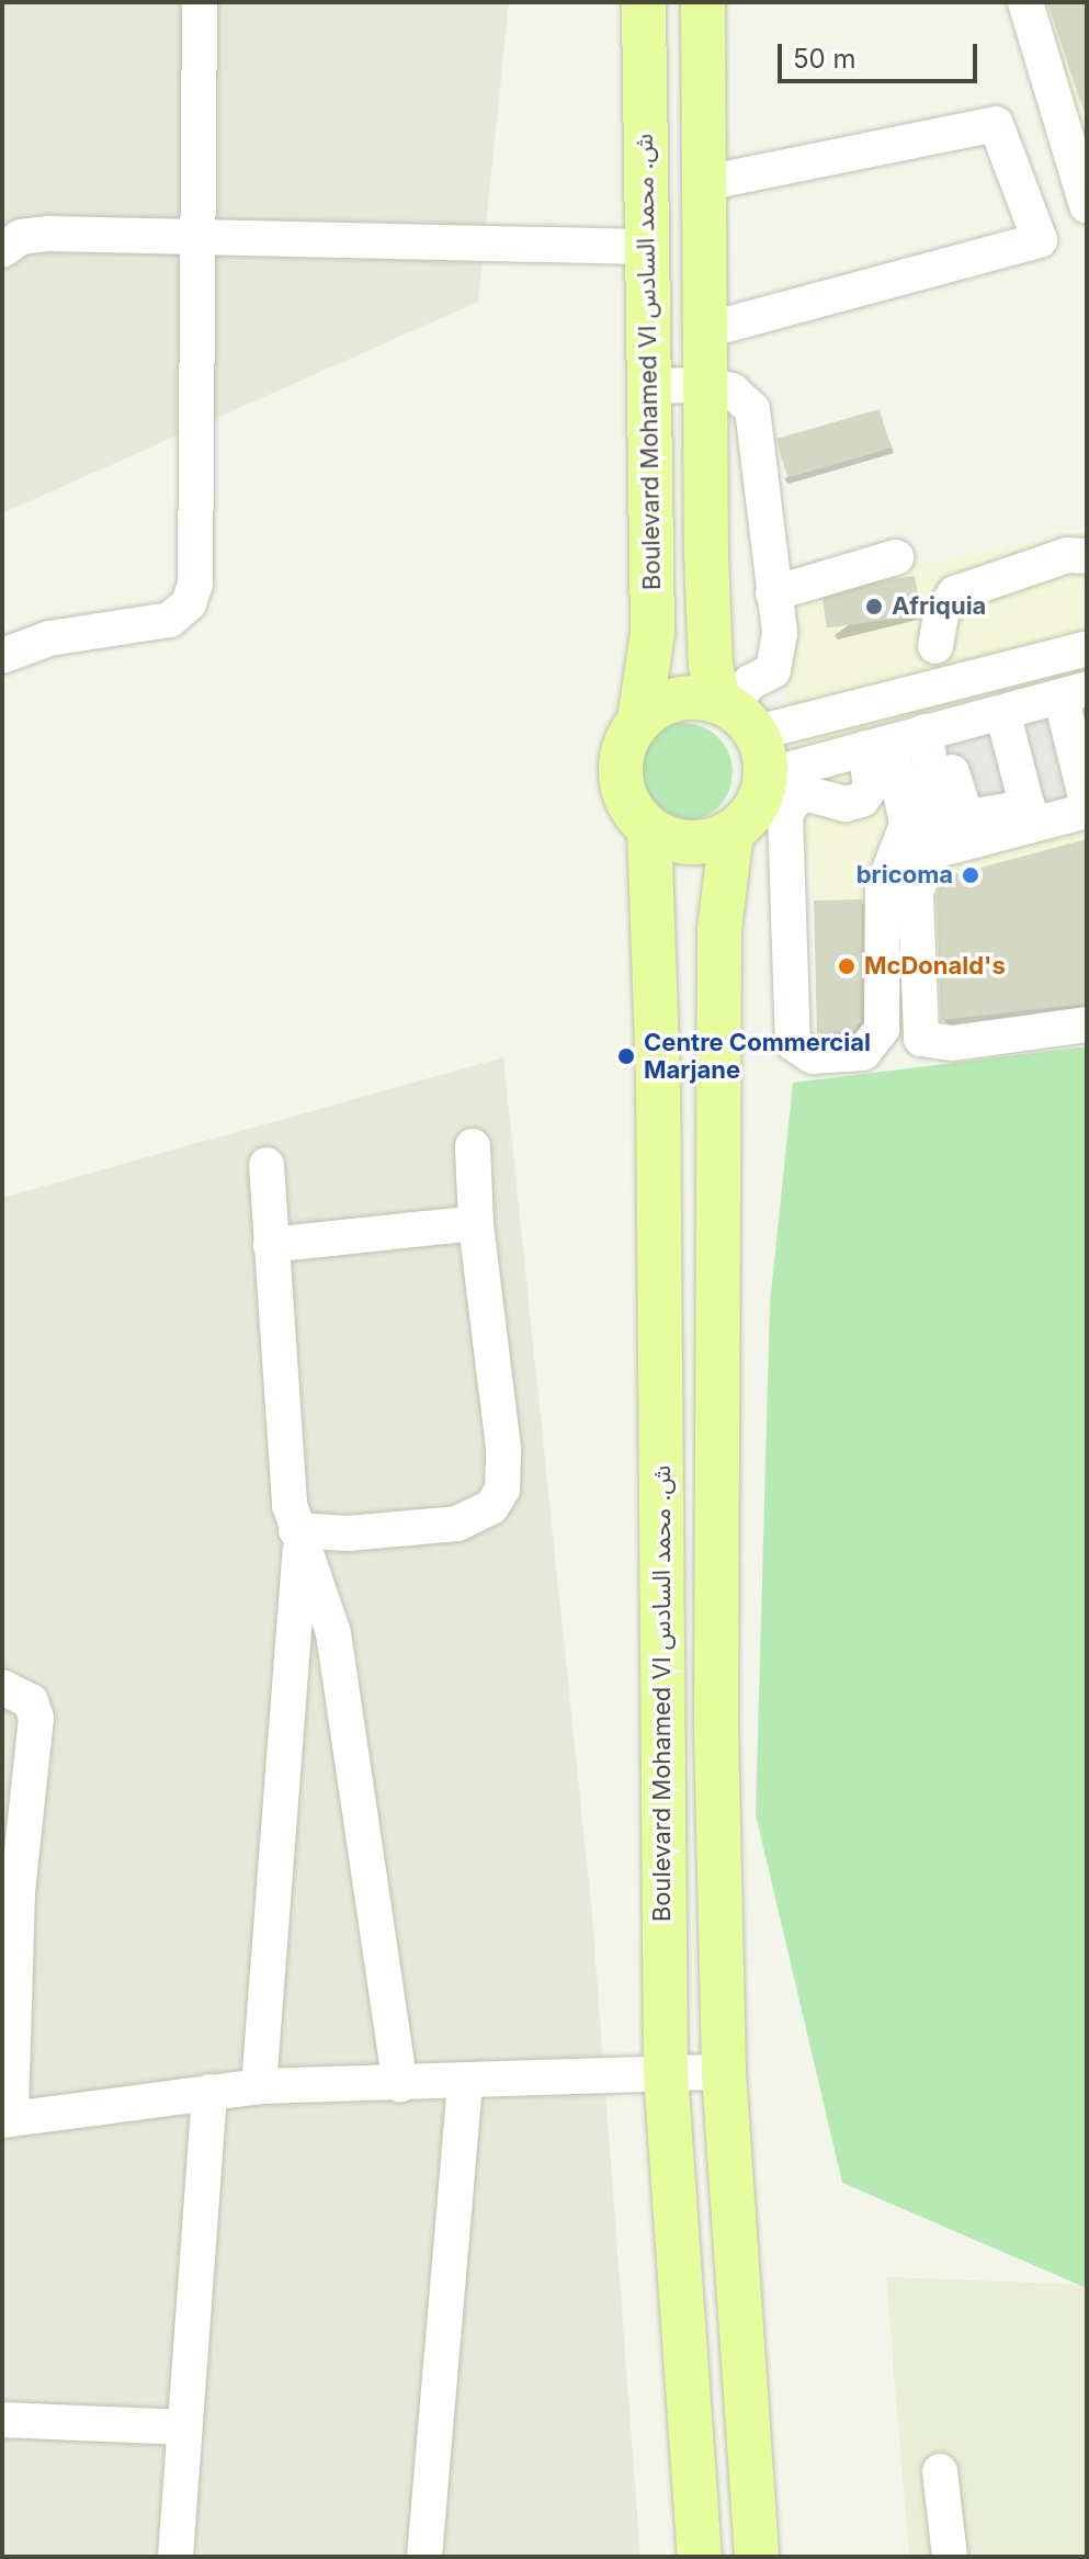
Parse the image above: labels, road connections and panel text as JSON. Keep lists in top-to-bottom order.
{
  "streets": {
    "main road": ["Boulevard Mohamed VI ش. محمد السادس"]
  },
  "places": [
    "Afriquia",
    "bricoma",
    "McDonald's",
    "Centre Commercial Marjane"
  ],
  "scale_bar": "50 m"
}
